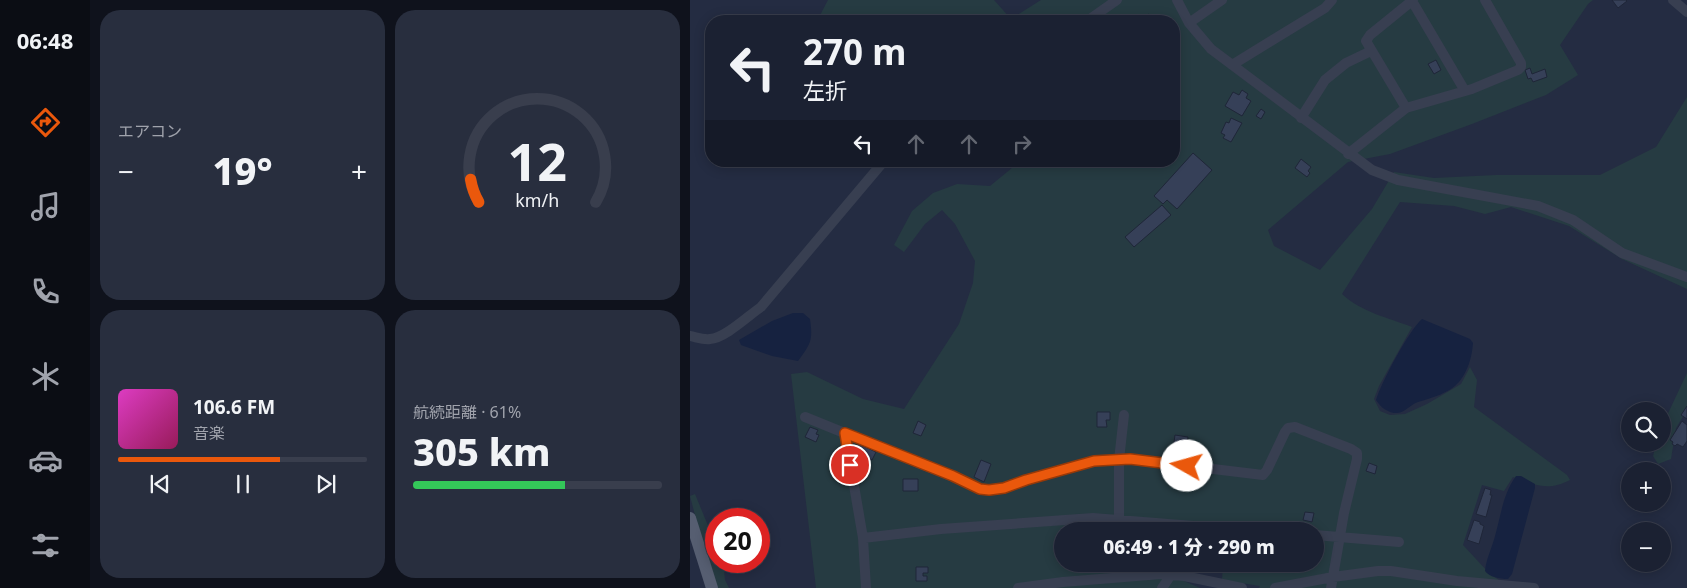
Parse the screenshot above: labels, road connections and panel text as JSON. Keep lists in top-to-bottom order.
{
  "page": {
    "tabs": "06:48",
    "tile": [
      "エアコン",
      ["航続距離 · 61%", "305 km"]
    ],
    "turn": ["270 m", "左折"],
    "heat": ["−", "19°", "+"],
    "song": ["106.6 FM", "音楽"],
    "map_buttons": ["+", "−"],
    "limit": "20",
    "trip": "06:49 · 1 分 · 290 m",
    "gauge": ["12", "km/h"]
  }
}
